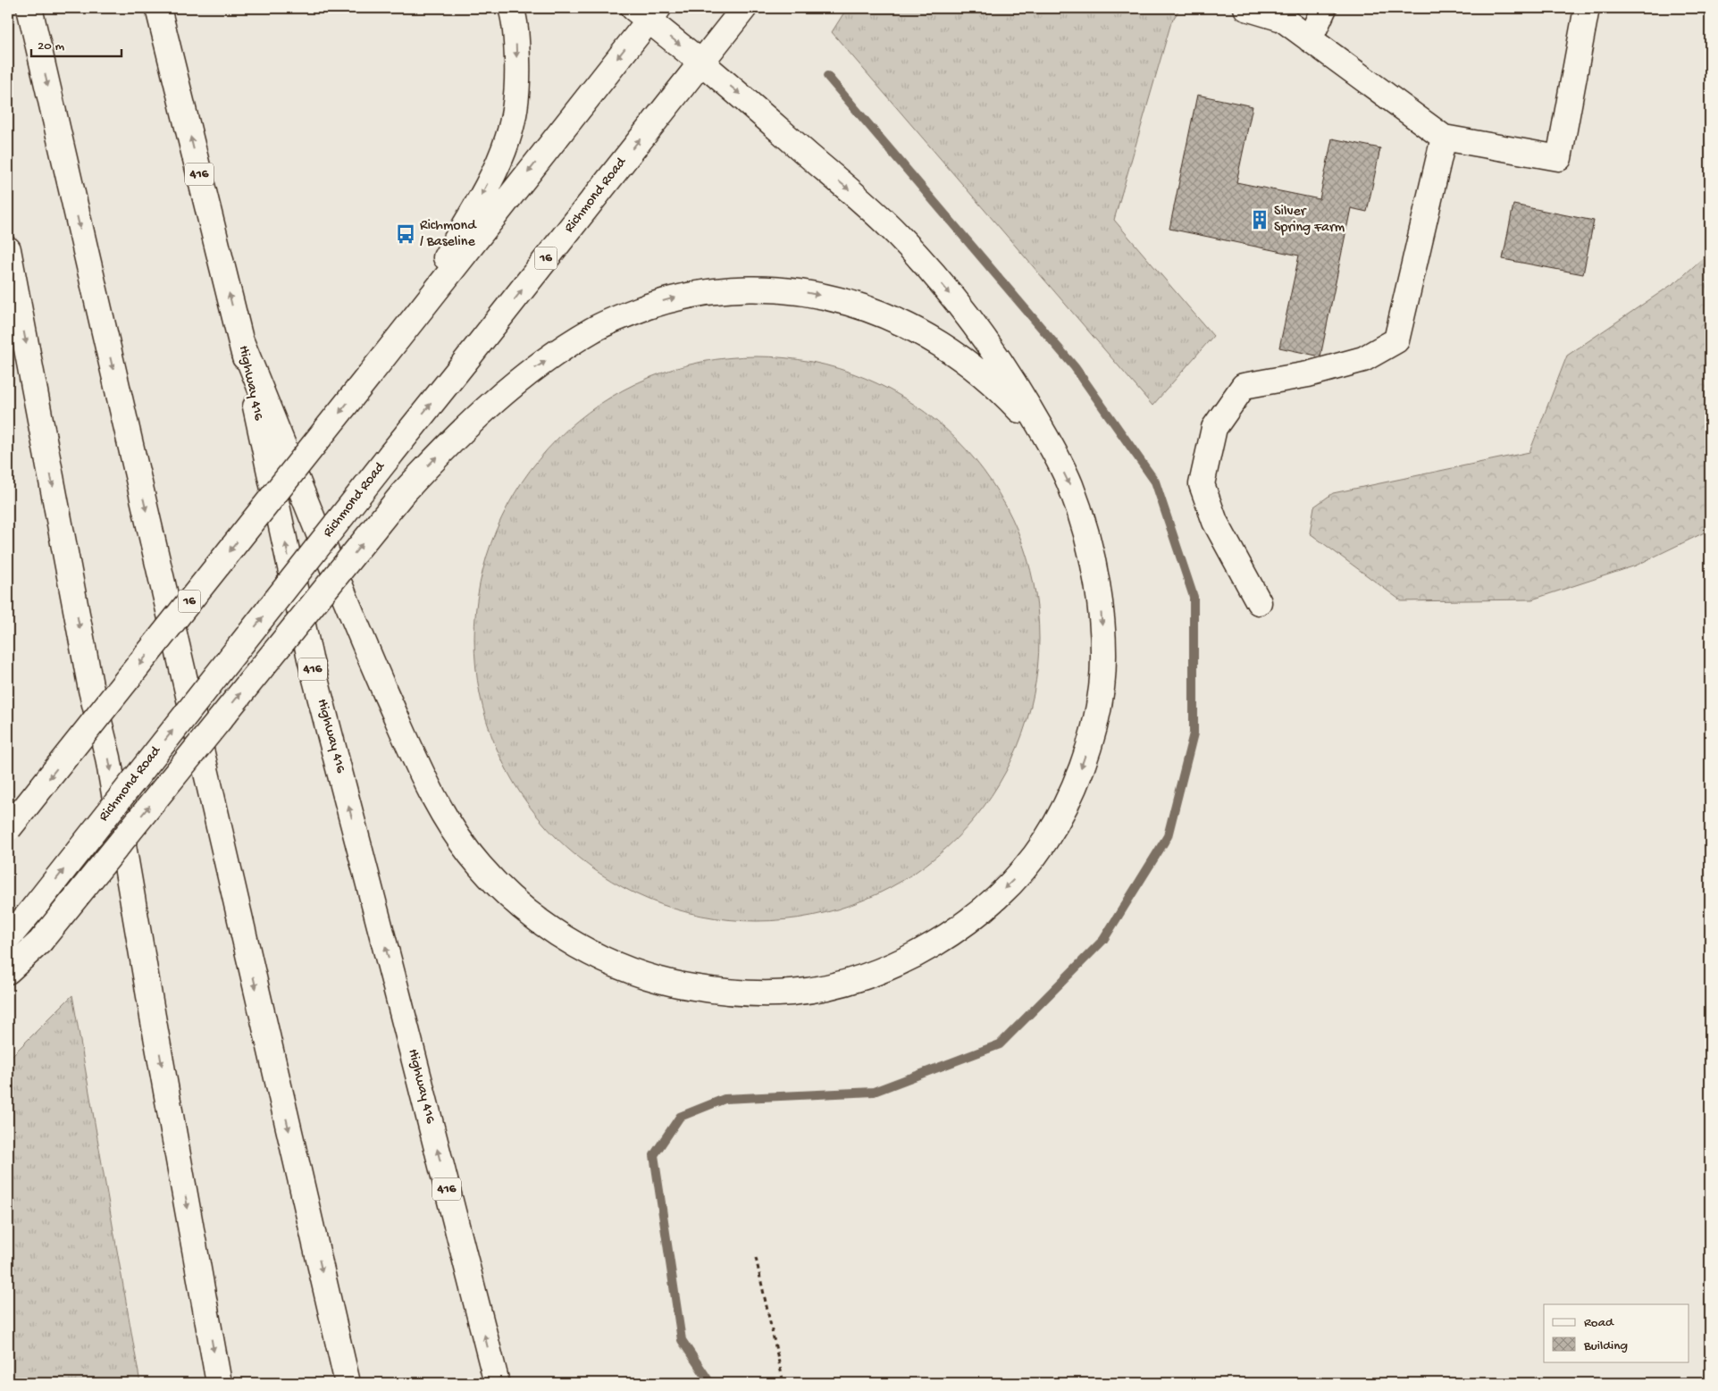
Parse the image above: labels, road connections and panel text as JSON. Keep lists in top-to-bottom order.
{
  "streets": {
    "main road": [
      "416",
      "Richmond Road",
      "16",
      "Highway 416"
    ]
  },
  "crossings": [
    ["Richmond Road", "16"]
  ],
  "places": {
    "building": ["Silver Spring Farm"],
    "bus stop": ["Richmond / Baseline"]
  },
  "legend": ["Road", "Building"],
  "scale_bar": "20 m"
}
